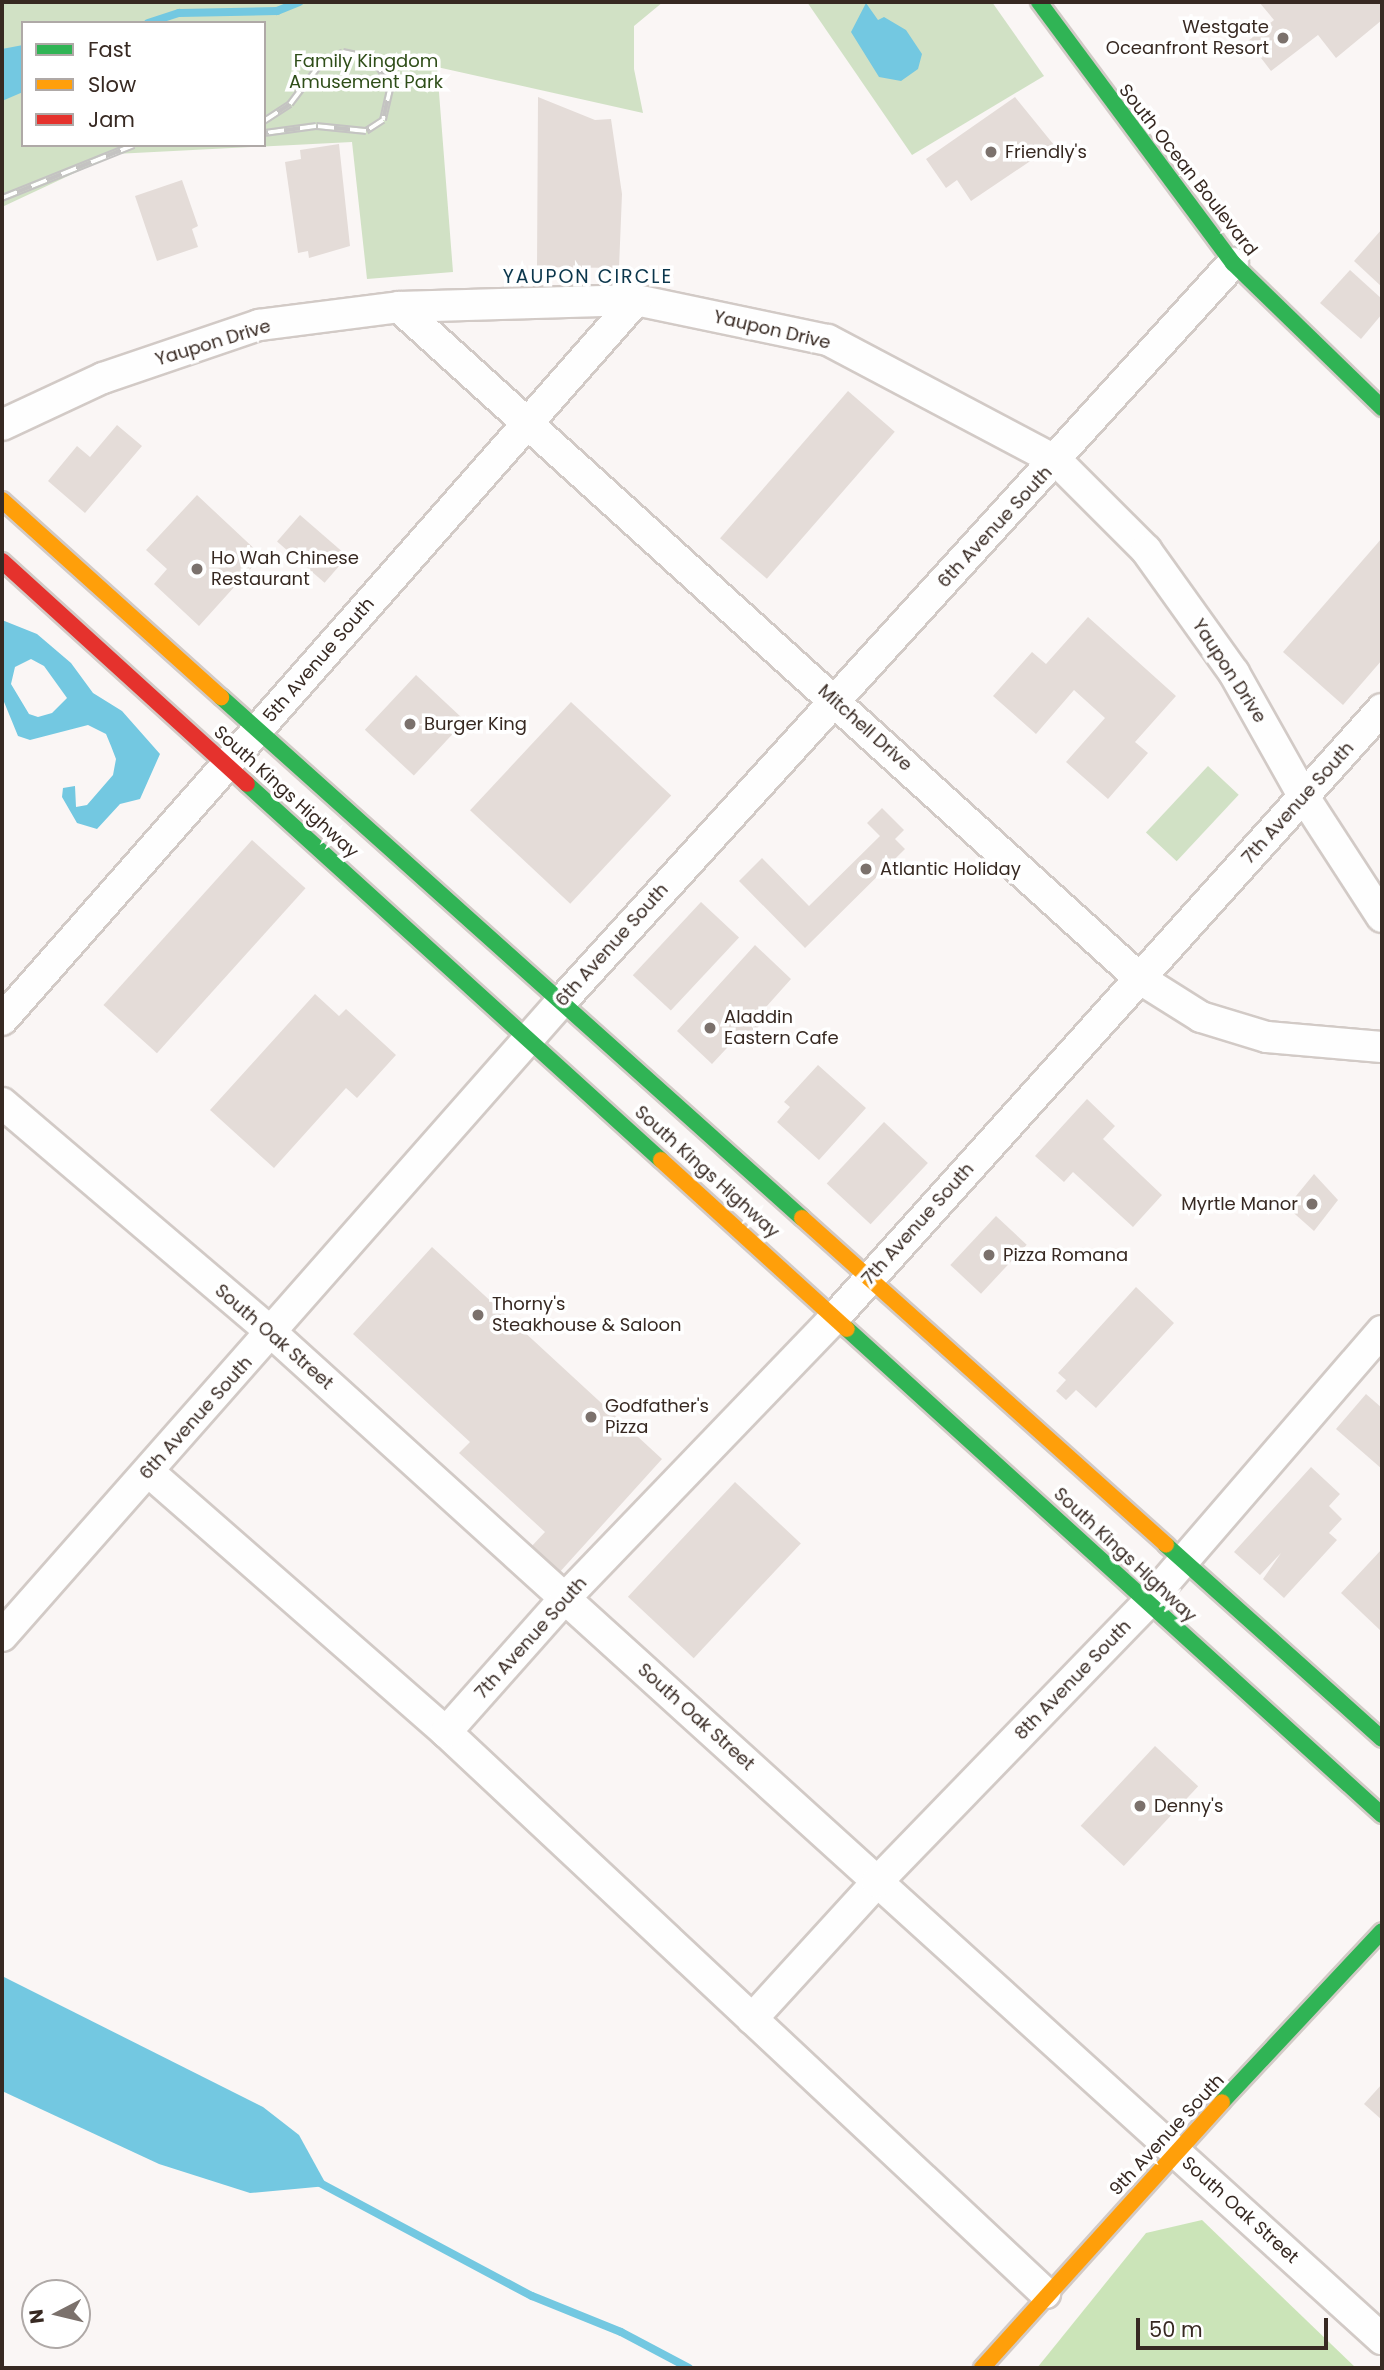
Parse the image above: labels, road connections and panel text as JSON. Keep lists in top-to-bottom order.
{
  "streets": {
    "main road": ["South Ocean Boulevard", "South Kings Highway", "9th Avenue South"],
    "street": [
      "Yaupon Drive",
      "6th Avenue South",
      "5th Avenue South",
      "Mitchell Drive",
      "7th Avenue South",
      "South Oak Street",
      "8th Avenue South"
    ]
  },
  "crossings": [
    ["South Ocean Boulevard", "6th Avenue South"],
    ["Yaupon Drive", "6th Avenue South"],
    ["Yaupon Drive", "5th Avenue South"],
    ["Yaupon Drive", "Mitchell Drive"],
    ["Yaupon Drive", "7th Avenue South"],
    ["6th Avenue South", "Mitchell Drive"],
    ["6th Avenue South", "South Kings Highway"],
    ["6th Avenue South", "South Oak Street"],
    ["5th Avenue South", "Mitchell Drive"],
    ["5th Avenue South", "South Kings Highway"],
    ["Mitchell Drive", "7th Avenue South"],
    ["South Kings Highway", "7th Avenue South"],
    ["South Kings Highway", "8th Avenue South"],
    ["7th Avenue South", "South Oak Street"],
    ["South Oak Street", "8th Avenue South"],
    ["South Oak Street", "9th Avenue South"]
  ],
  "districts": ["YAUPON CIRCLE"],
  "parks": ["Family Kingdom Amusement Park"],
  "places": [
    "Westgate Oceanfront Resort",
    "Friendly's",
    "Ho Wah Chinese Restaurant",
    "Burger King",
    "Atlantic Holiday",
    "Aladdin Eastern Cafe",
    "Myrtle Manor",
    "Pizza Romana",
    "Thorny's Steakhouse & Saloon",
    "Godfather's Pizza",
    "Denny's"
  ],
  "legend": ["Fast", "Slow", "Jam"],
  "scale_bar": "50 m",
  "north": "left"
}
